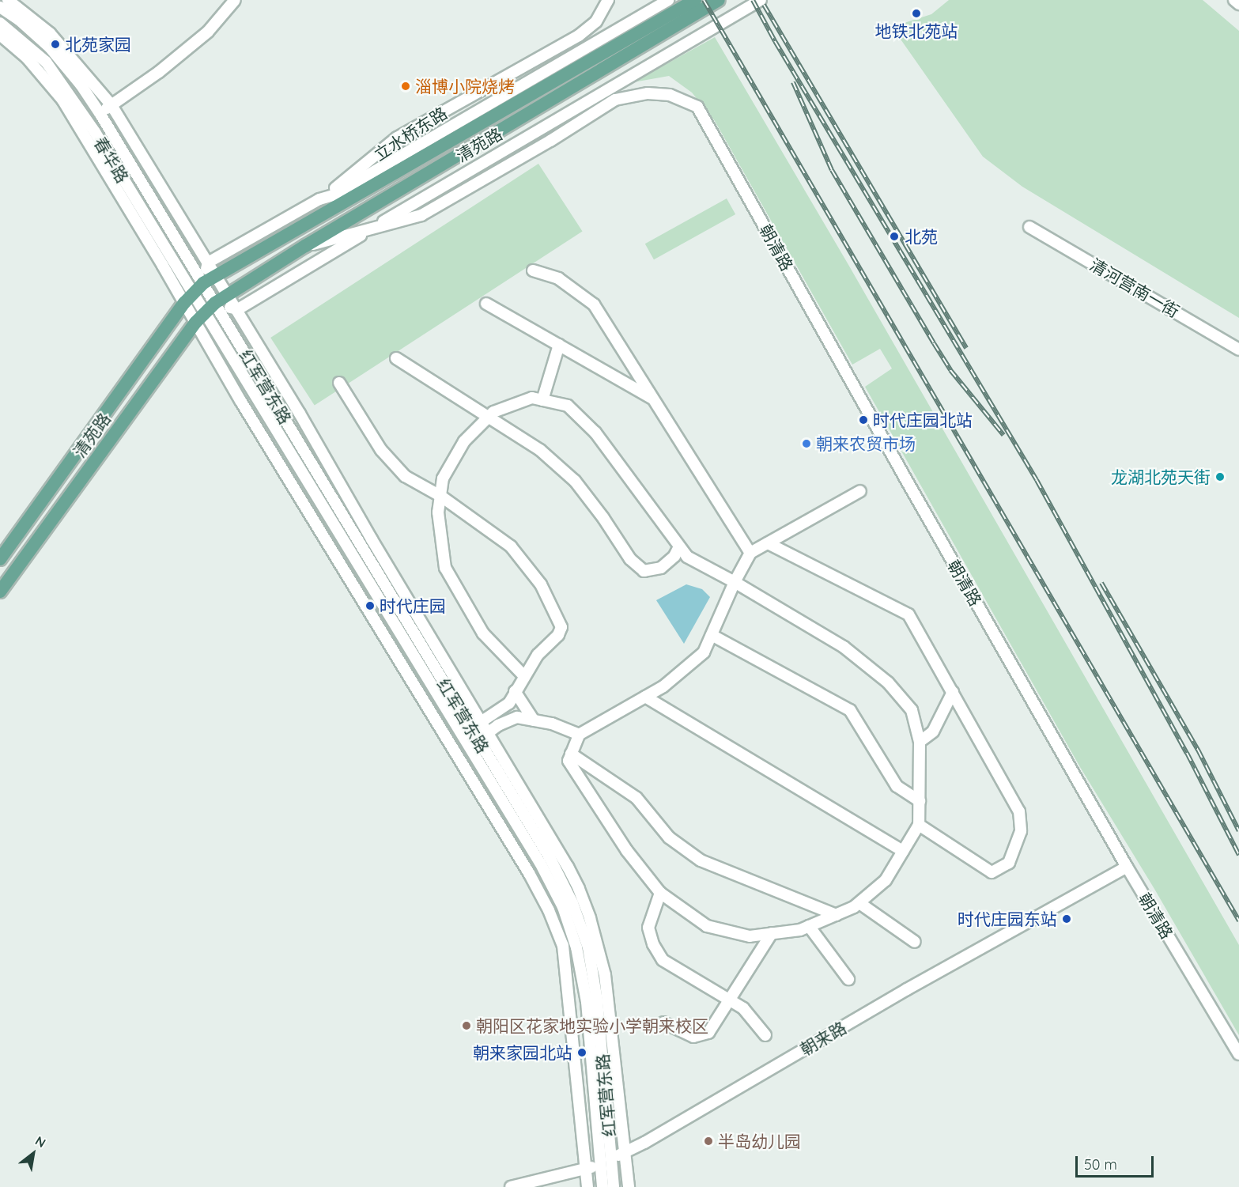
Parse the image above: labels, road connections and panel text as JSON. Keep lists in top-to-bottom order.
{
  "streets": {
    "main road": ["清苑路"],
    "street": [
      "立水桥东路",
      "春华路",
      "朝清路",
      "清河营南一街",
      "红军营东路",
      "朝来路"
    ]
  },
  "crossings": [
    ["立水桥东路", "清苑路"],
    ["清苑路", "春华路"],
    ["清苑路", "朝清路"],
    ["清苑路", "红军营东路"],
    ["春华路", "红军营东路"],
    ["朝清路", "朝来路"],
    ["红军营东路", "朝来路"]
  ],
  "places": [
    "地铁北苑站",
    "北苑家园",
    "淄博小院烧烤",
    "北苑",
    "时代庄园北站",
    "朝来农贸市场",
    "龙湖北苑天街",
    "时代庄园",
    "时代庄园东站",
    "朝阳区花家地实验小学朝来校区",
    "朝来家园北站",
    "半岛幼儿园"
  ],
  "scale_bar": "50 m",
  "north": "top right"
}
